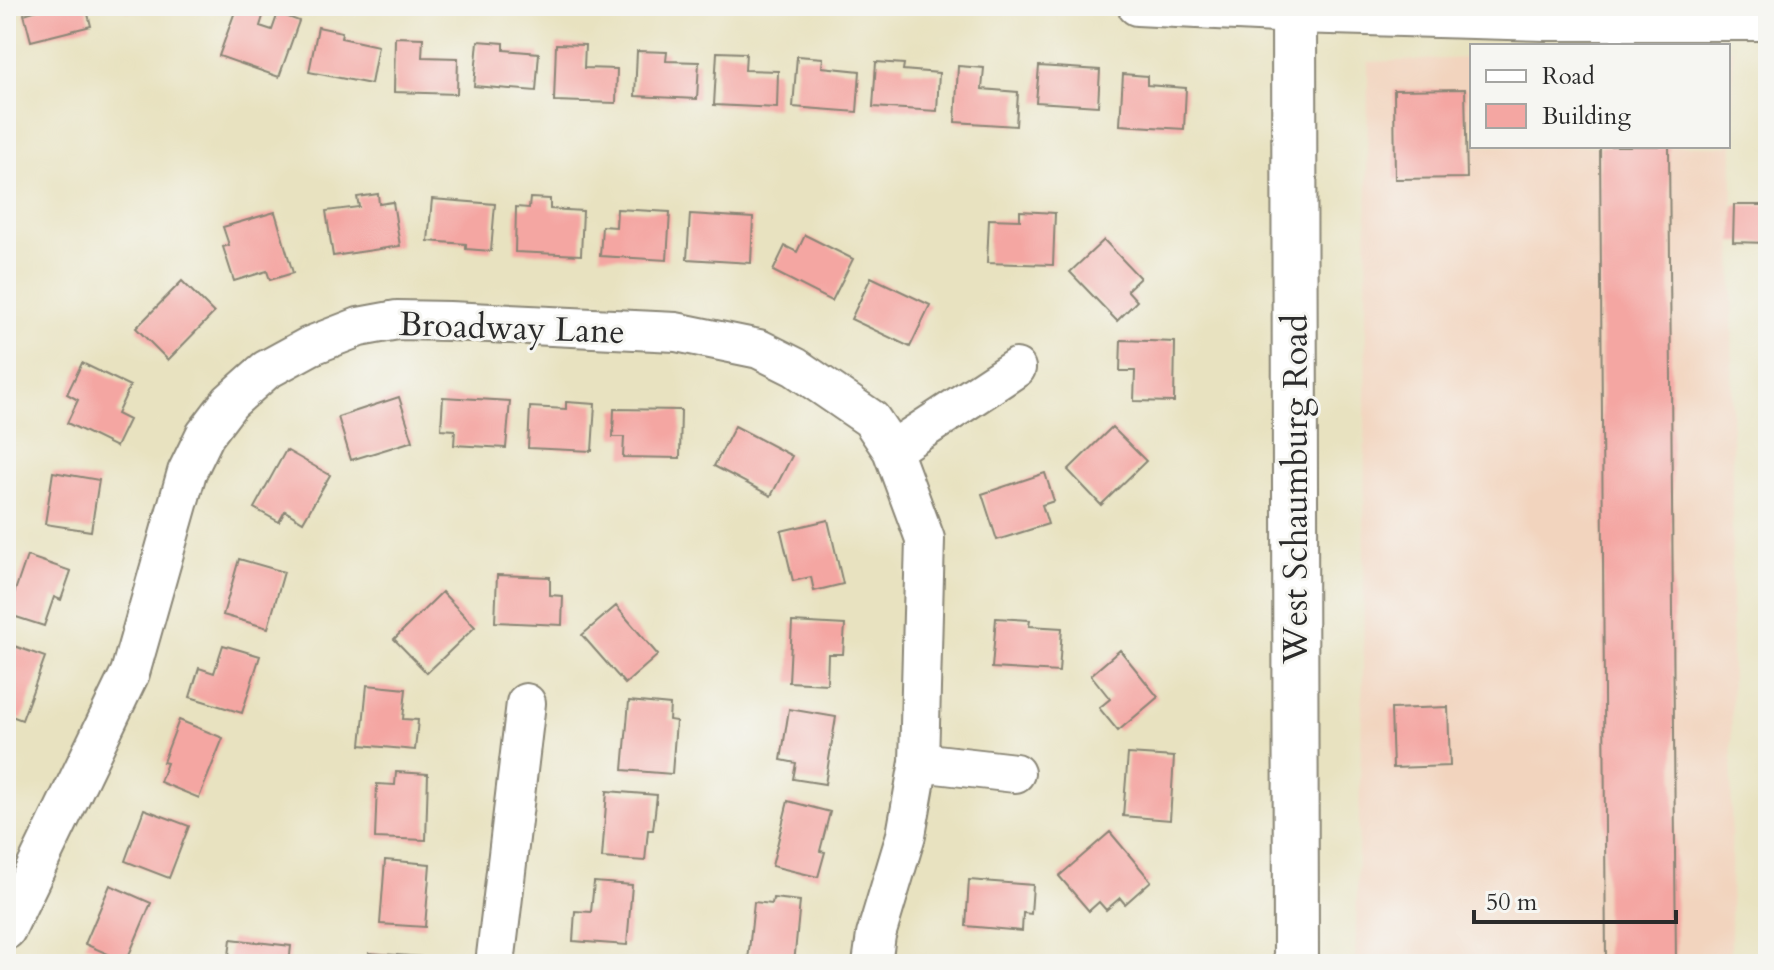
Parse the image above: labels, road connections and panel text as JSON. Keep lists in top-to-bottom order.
{
  "streets": {
    "main road": ["West Schaumburg Road"],
    "street": ["Broadway Lane"]
  },
  "legend": ["Road", "Building"],
  "scale_bar": "50 m"
}
